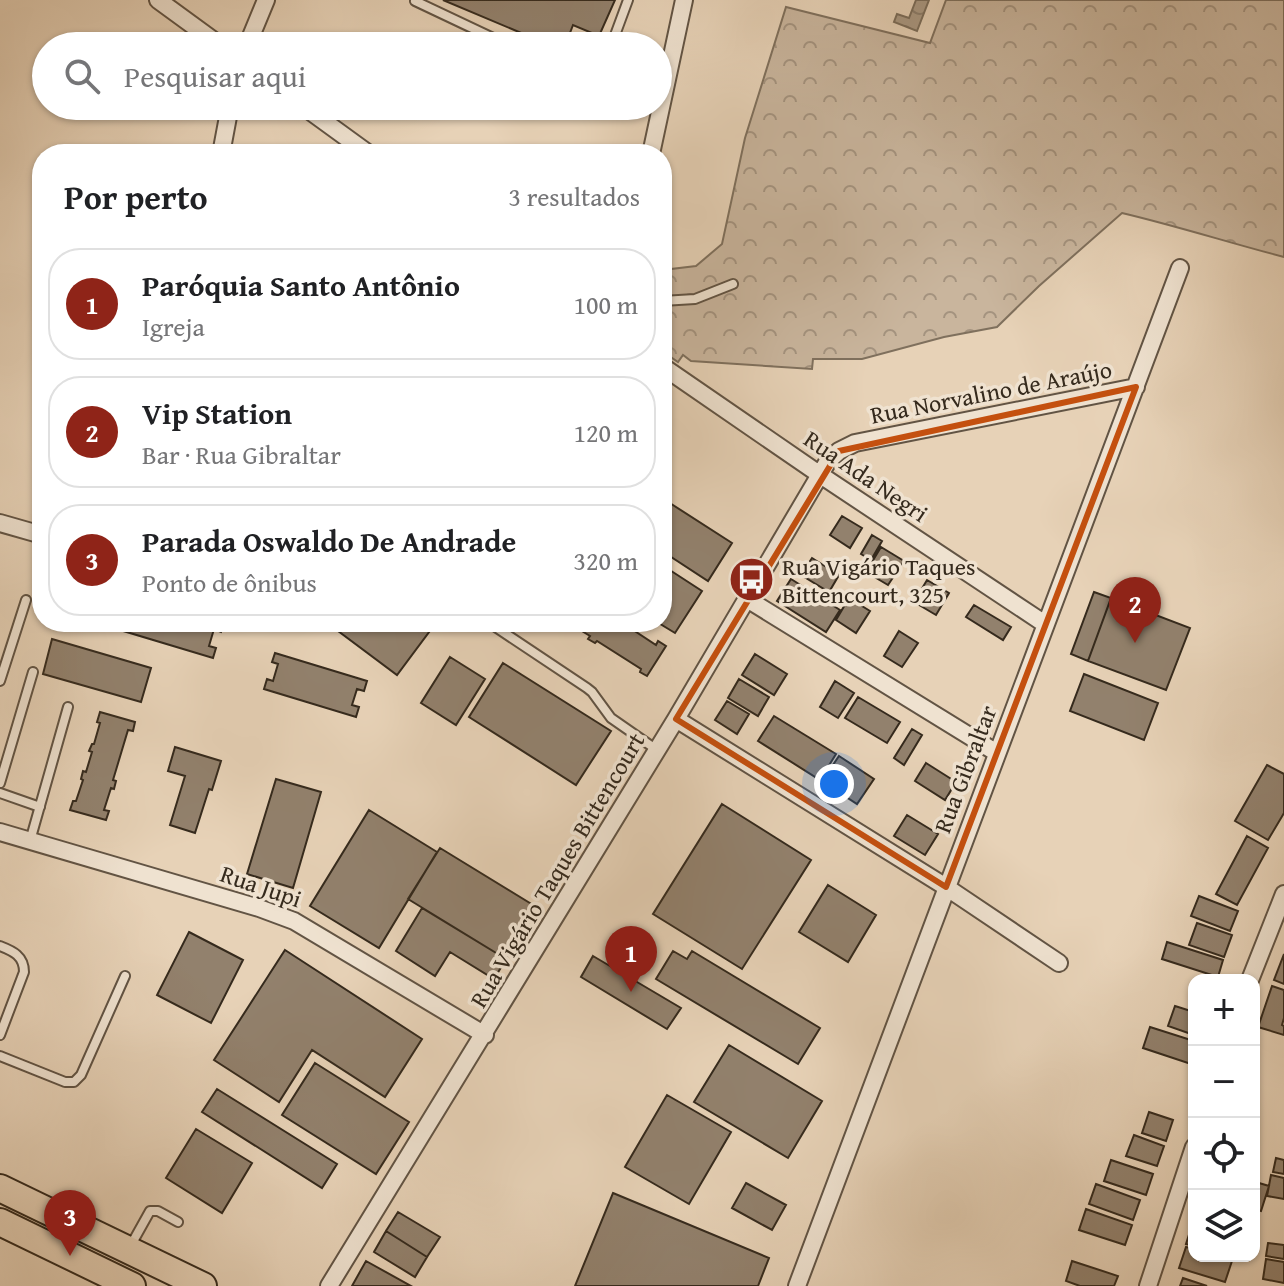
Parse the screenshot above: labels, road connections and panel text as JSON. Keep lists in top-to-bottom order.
{
  "streets": {
    "street": [
      "Rua Norvalino de Araújo",
      "Rua Ada Negri",
      "Rua Gibraltar",
      "Rua Vigário Taques Bittencourt",
      "Rua Jupi"
    ]
  },
  "crossings": [
    ["Rua Norvalino de Araújo", "Rua Ada Negri"],
    ["Rua Norvalino de Araújo", "Rua Gibraltar"],
    ["Rua Norvalino de Araújo", "Rua Vigário Taques Bittencourt"],
    ["Rua Ada Negri", "Rua Gibraltar"],
    ["Rua Ada Negri", "Rua Vigário Taques Bittencourt"],
    ["Rua Vigário Taques Bittencourt", "Rua Jupi"]
  ],
  "places": {
    "bus stop": ["Rua Vigário Taques Bittencourt, 325"]
  },
  "page": {
    "search": "Pesquisar aqui",
    "heading": ["Por perto", "3 resultados"],
    "list": [
      {
        "mark": "1",
        "name": "Paróquia Santo Antônio",
        "note": "Igreja",
        "value": "100 m"
      },
      {
        "mark": "2",
        "name": "Vip Station",
        "note": "Bar · Rua Gibraltar",
        "value": "120 m"
      },
      {
        "mark": "3",
        "name": "Parada Oswaldo De Andrade",
        "note": "Ponto de ônibus",
        "value": "320 m"
      }
    ],
    "pins": ["2", "1", "3"],
    "map_buttons": ["+", "−"]
  }
}
